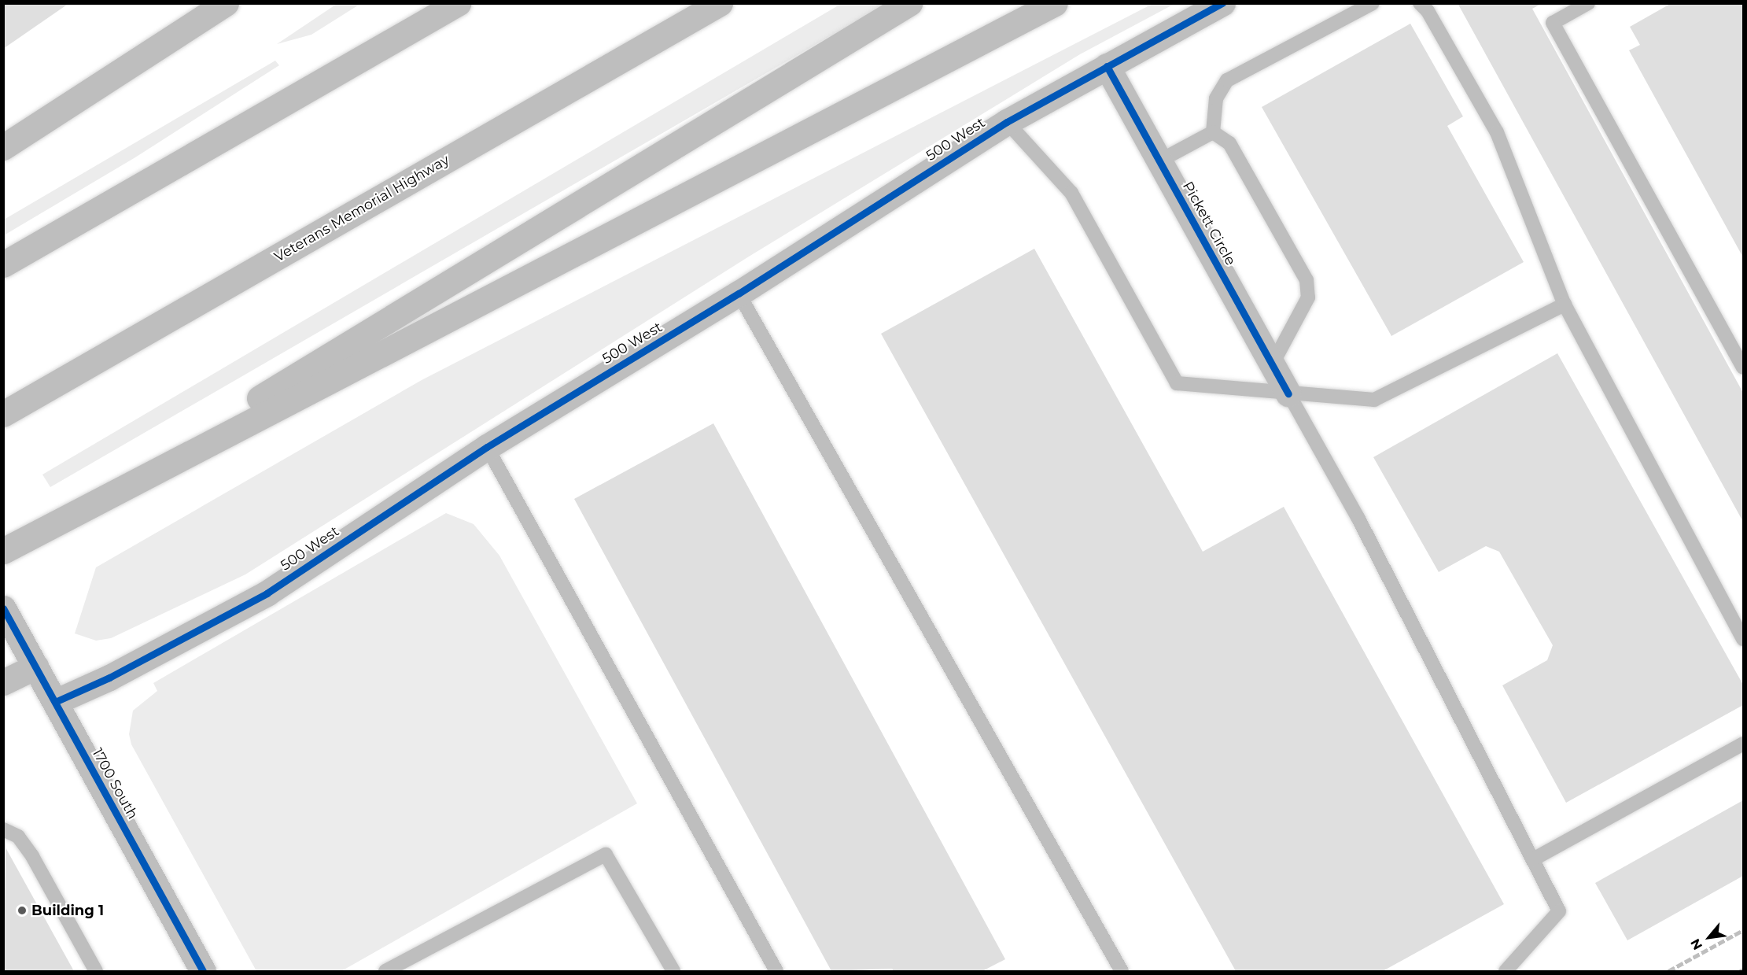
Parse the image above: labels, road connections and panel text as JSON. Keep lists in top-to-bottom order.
{
  "streets": {
    "main road": [
      "500 West",
      "Veterans Memorial Highway",
      "Pickett Circle",
      "1700 South"
    ]
  },
  "crossings": [
    ["500 West", "Pickett Circle"],
    ["500 West", "1700 South"]
  ],
  "places": ["Building 1"],
  "north": "bottom left"
}
